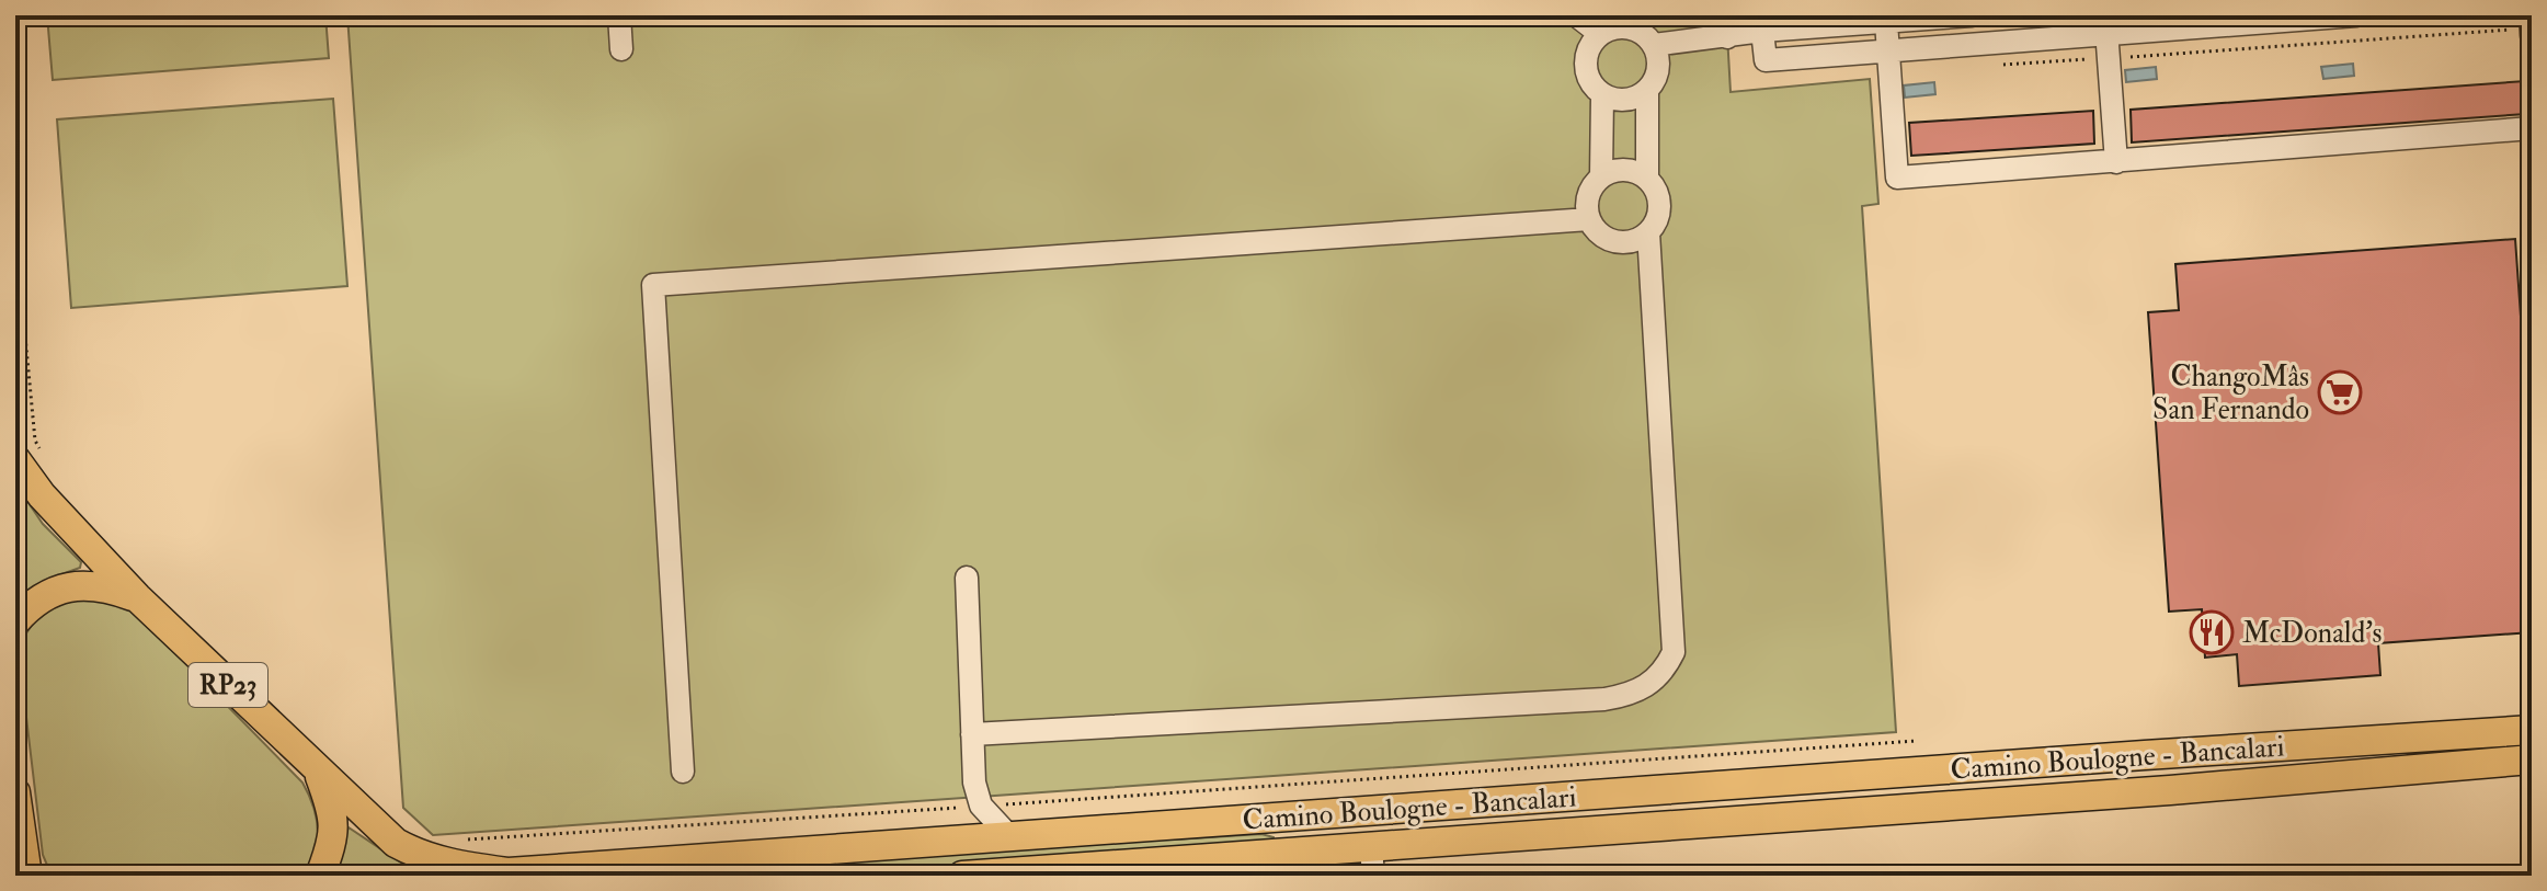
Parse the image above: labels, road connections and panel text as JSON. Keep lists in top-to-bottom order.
{
  "streets": {
    "main road": ["RP23", "Camino Boulogne - Bancalari"]
  },
  "crossings": [
    ["RP23", "Camino Boulogne - Bancalari"]
  ],
  "places": {
    "supermarket": ["ChangoMâs San Fernando"],
    "restaurant": ["McDonald's"]
  }
}
